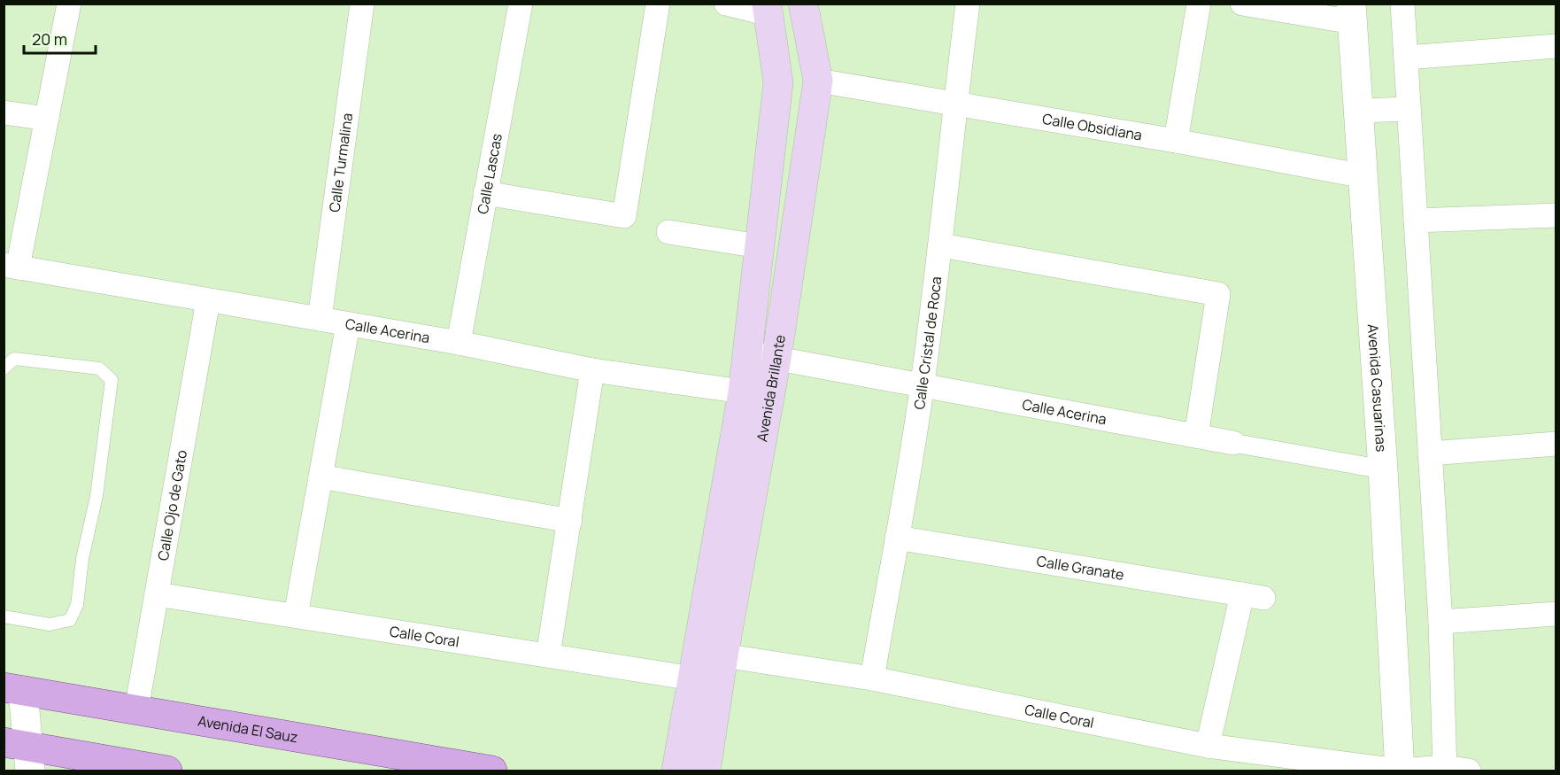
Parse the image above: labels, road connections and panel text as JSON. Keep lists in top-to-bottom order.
{
  "streets": {
    "main road": ["Avenida Brillante", "Avenida El Sauz"],
    "street": [
      "Calle Obsidiana",
      "Calle Turmalina",
      "Calle Lascas",
      "Calle Acerina",
      "Calle Cristal de Roca",
      "Avenida Casuarinas",
      "Calle Ojo de Gato",
      "Calle Granate",
      "Calle Coral"
    ]
  },
  "crossings": [
    ["Calle Obsidiana", "Calle Cristal de Roca"],
    ["Calle Obsidiana", "Avenida Casuarinas"],
    ["Calle Obsidiana", "Avenida Brillante"],
    ["Calle Turmalina", "Calle Acerina"],
    ["Calle Lascas", "Calle Acerina"],
    ["Calle Acerina", "Calle Cristal de Roca"],
    ["Calle Acerina", "Avenida Casuarinas"],
    ["Calle Acerina", "Avenida Brillante"],
    ["Calle Acerina", "Calle Ojo de Gato"],
    ["Calle Cristal de Roca", "Calle Granate"],
    ["Calle Cristal de Roca", "Calle Coral"],
    ["Avenida Casuarinas", "Calle Coral"],
    ["Avenida Brillante", "Calle Coral"],
    ["Calle Ojo de Gato", "Calle Coral"],
    ["Calle Ojo de Gato", "Avenida El Sauz"],
    ["Calle Granate", "Calle Coral"]
  ],
  "scale_bar": "20 m"
}
